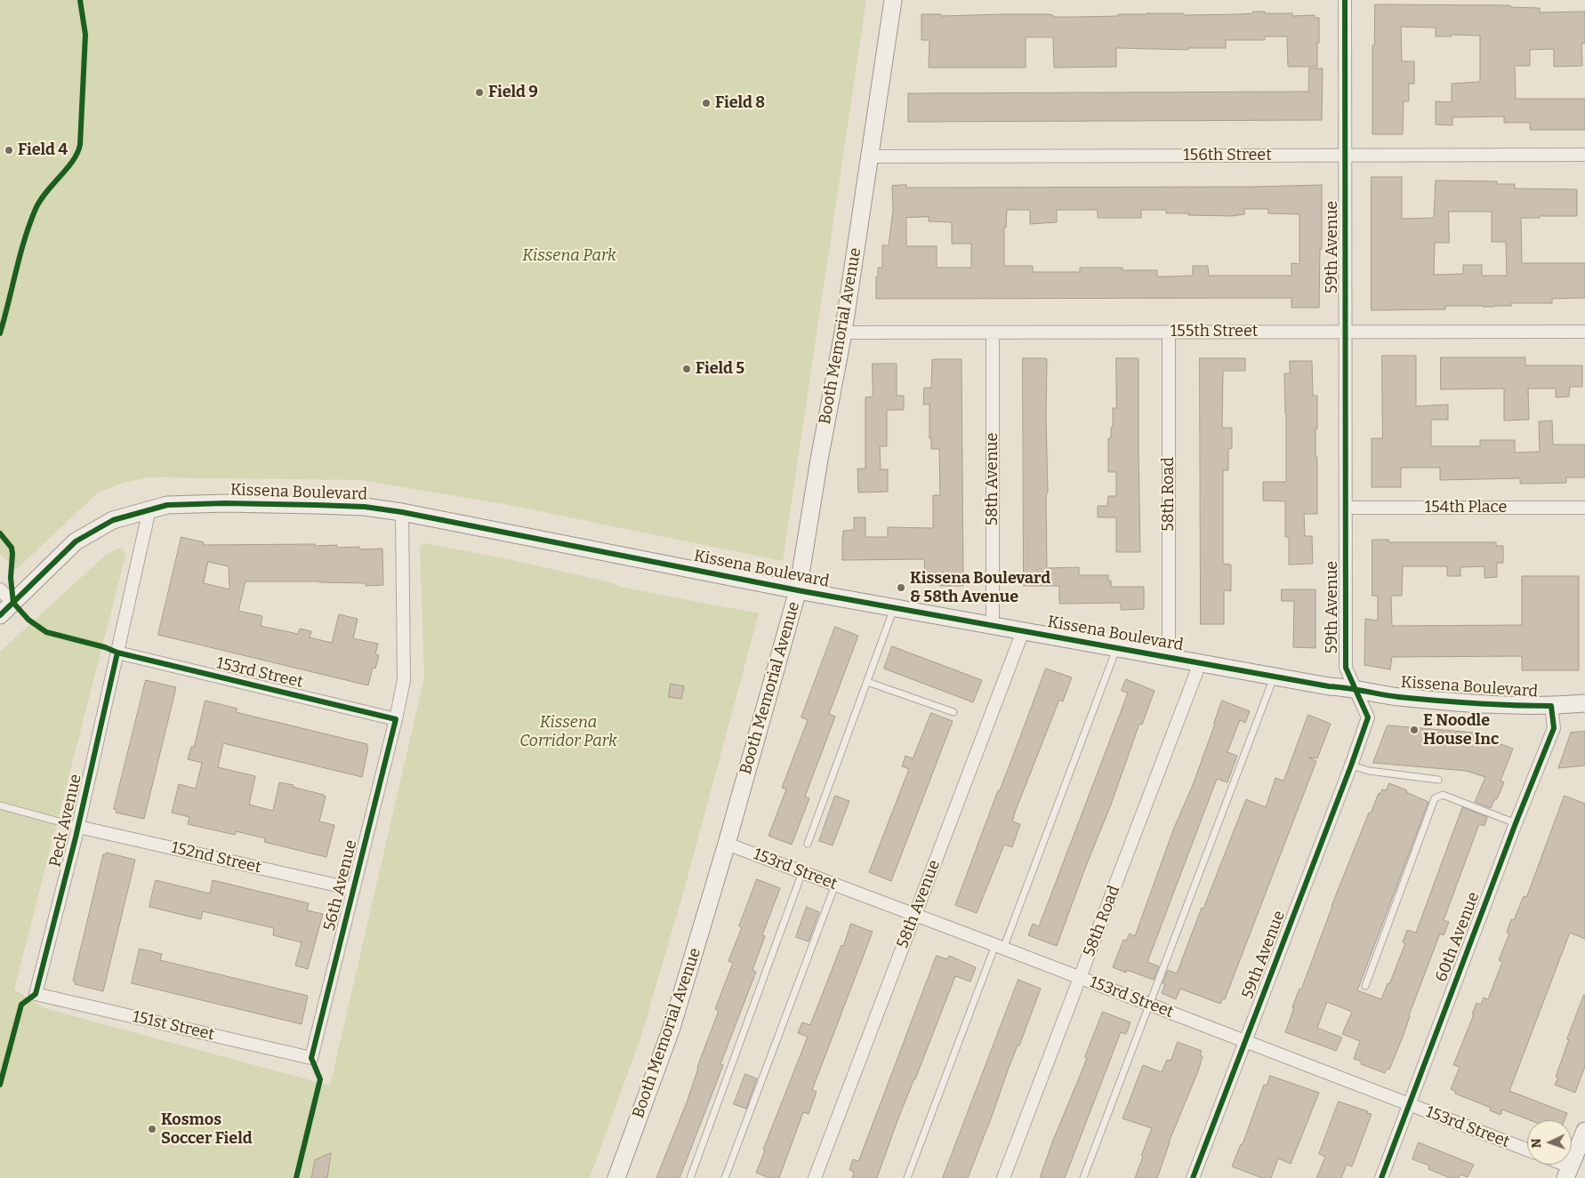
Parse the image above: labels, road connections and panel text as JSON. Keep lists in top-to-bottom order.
{
  "streets": {
    "main road": ["Booth Memorial Avenue", "Kissena Boulevard"],
    "street": [
      "156th Street",
      "59th Avenue",
      "155th Street",
      "58th Avenue",
      "58th Road",
      "154th Place",
      "153rd Street",
      "Peck Avenue",
      "152nd Street",
      "56th Avenue",
      "60th Avenue",
      "151st Street"
    ]
  },
  "crossings": [
    ["156th Street", "59th Avenue"],
    ["156th Street", "Booth Memorial Avenue"],
    ["59th Avenue", "155th Street"],
    ["59th Avenue", "Kissena Boulevard"],
    ["59th Avenue", "154th Place"],
    ["59th Avenue", "153rd Street"],
    ["155th Street", "Booth Memorial Avenue"],
    ["155th Street", "58th Avenue"],
    ["155th Street", "58th Road"],
    ["Booth Memorial Avenue", "Kissena Boulevard"],
    ["Booth Memorial Avenue", "153rd Street"],
    ["58th Avenue", "Kissena Boulevard"],
    ["58th Avenue", "153rd Street"],
    ["Kissena Boulevard", "58th Road"],
    ["Kissena Boulevard", "Peck Avenue"],
    ["Kissena Boulevard", "56th Avenue"],
    ["Kissena Boulevard", "60th Avenue"],
    ["58th Road", "153rd Street"],
    ["153rd Street", "Peck Avenue"],
    ["153rd Street", "56th Avenue"],
    ["153rd Street", "60th Avenue"],
    ["Peck Avenue", "152nd Street"],
    ["Peck Avenue", "151st Street"],
    ["152nd Street", "56th Avenue"],
    ["56th Avenue", "151st Street"]
  ],
  "parks": ["Kissena Park", "Kissena Corridor Park"],
  "places": [
    "Field 9",
    "Field 8",
    "Field 4",
    "Field 5",
    "Kissena Boulevard & 58th Avenue",
    "E Noodle House Inc",
    "Kosmos Soccer Field"
  ],
  "north": "left"
}
